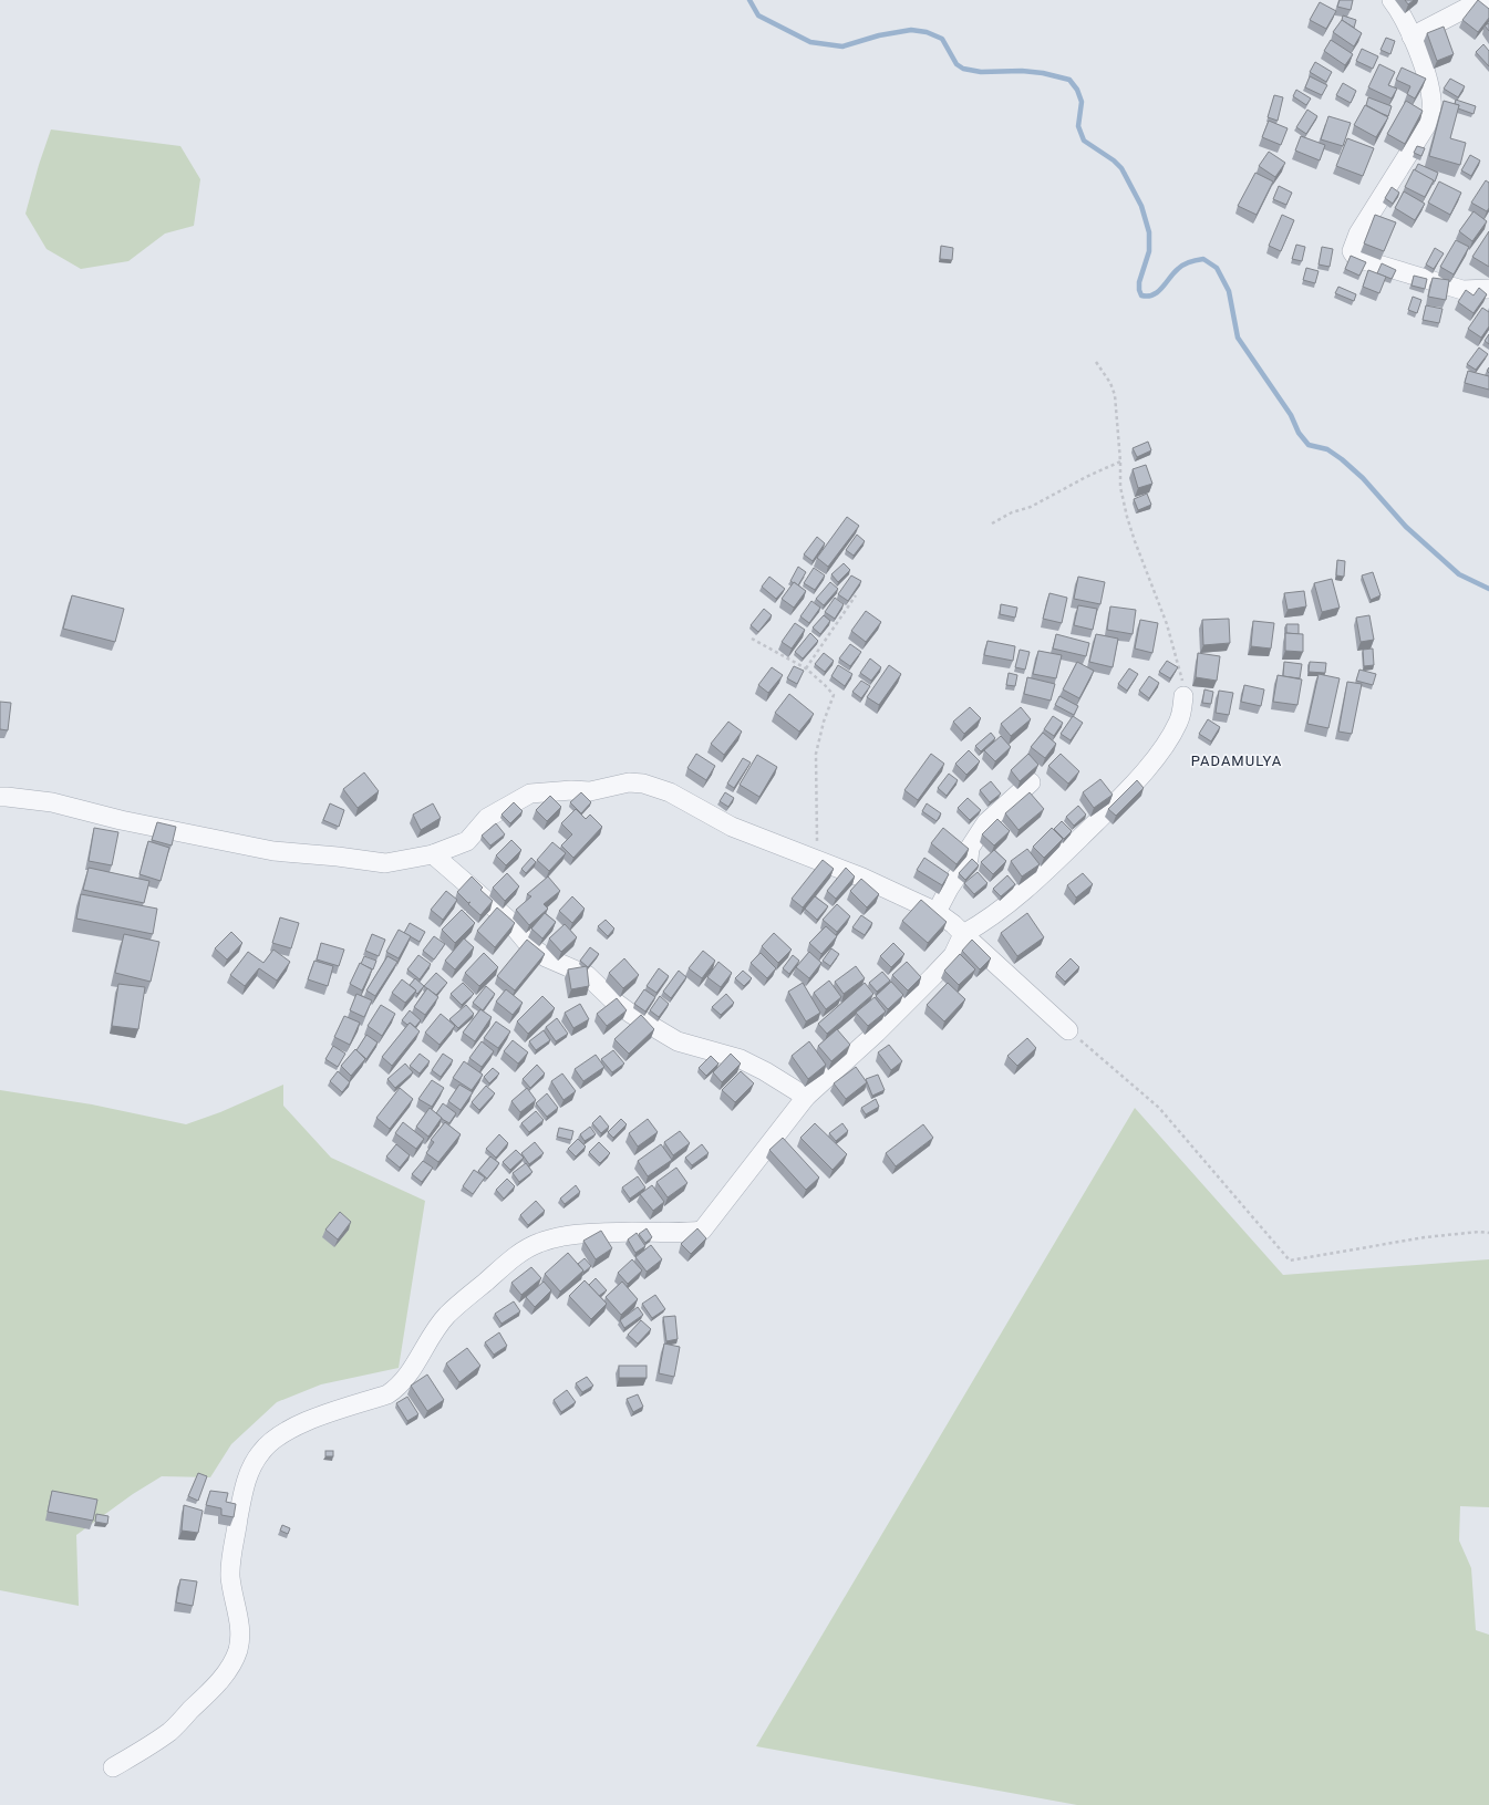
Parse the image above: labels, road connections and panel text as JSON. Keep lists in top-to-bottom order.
{
  "districts": ["PADAMULYA"]
}
